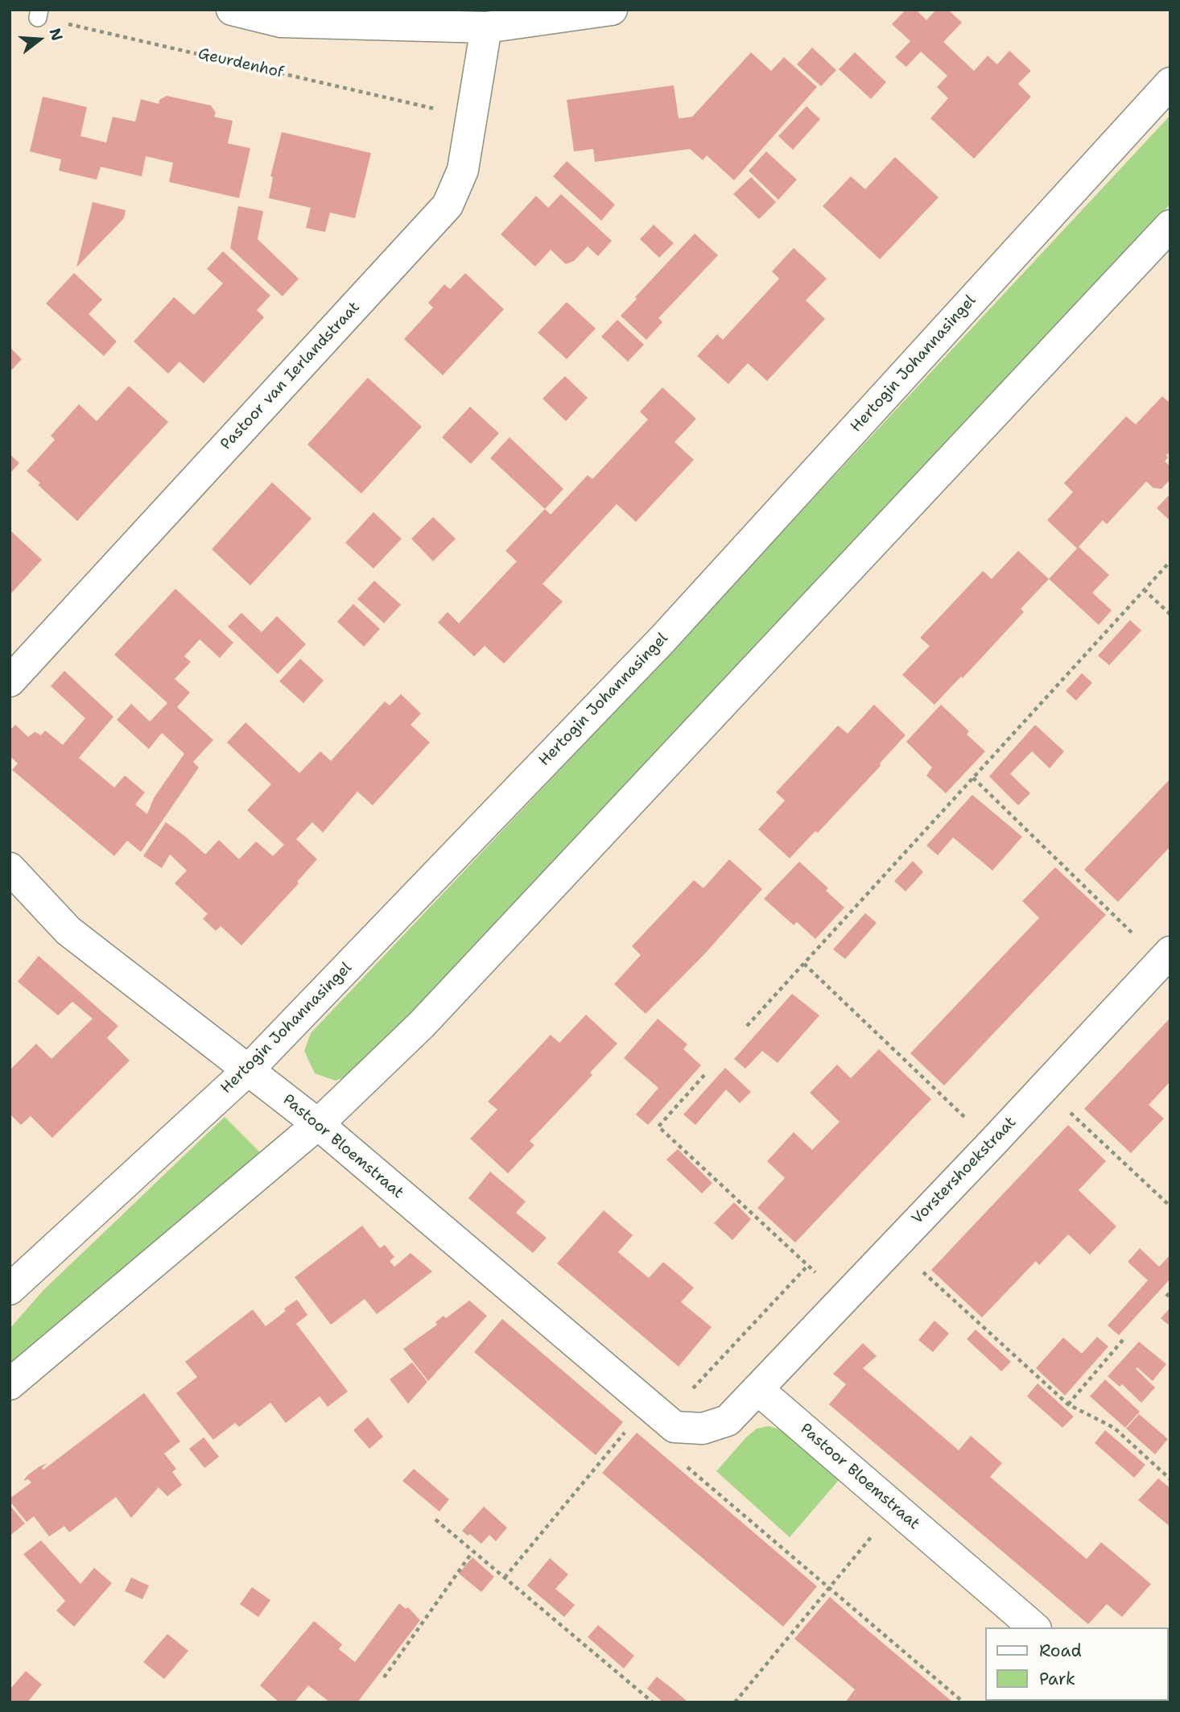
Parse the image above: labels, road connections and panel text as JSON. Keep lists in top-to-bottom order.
{
  "streets": {
    "main road": [
      "Hertogin Johannasingel",
      "Pastoor van Ierlandstraat",
      "Pastoor Bloemstraat",
      "Vorstershoekstraat"
    ],
    "path": ["Geurdenhof"]
  },
  "crossings": [
    ["Geurdenhof", "Pastoor van Ierlandstraat"],
    ["Hertogin Johannasingel", "Pastoor Bloemstraat"],
    ["Pastoor Bloemstraat", "Vorstershoekstraat"]
  ],
  "legend": ["Road", "Park"],
  "north": "right"
}
